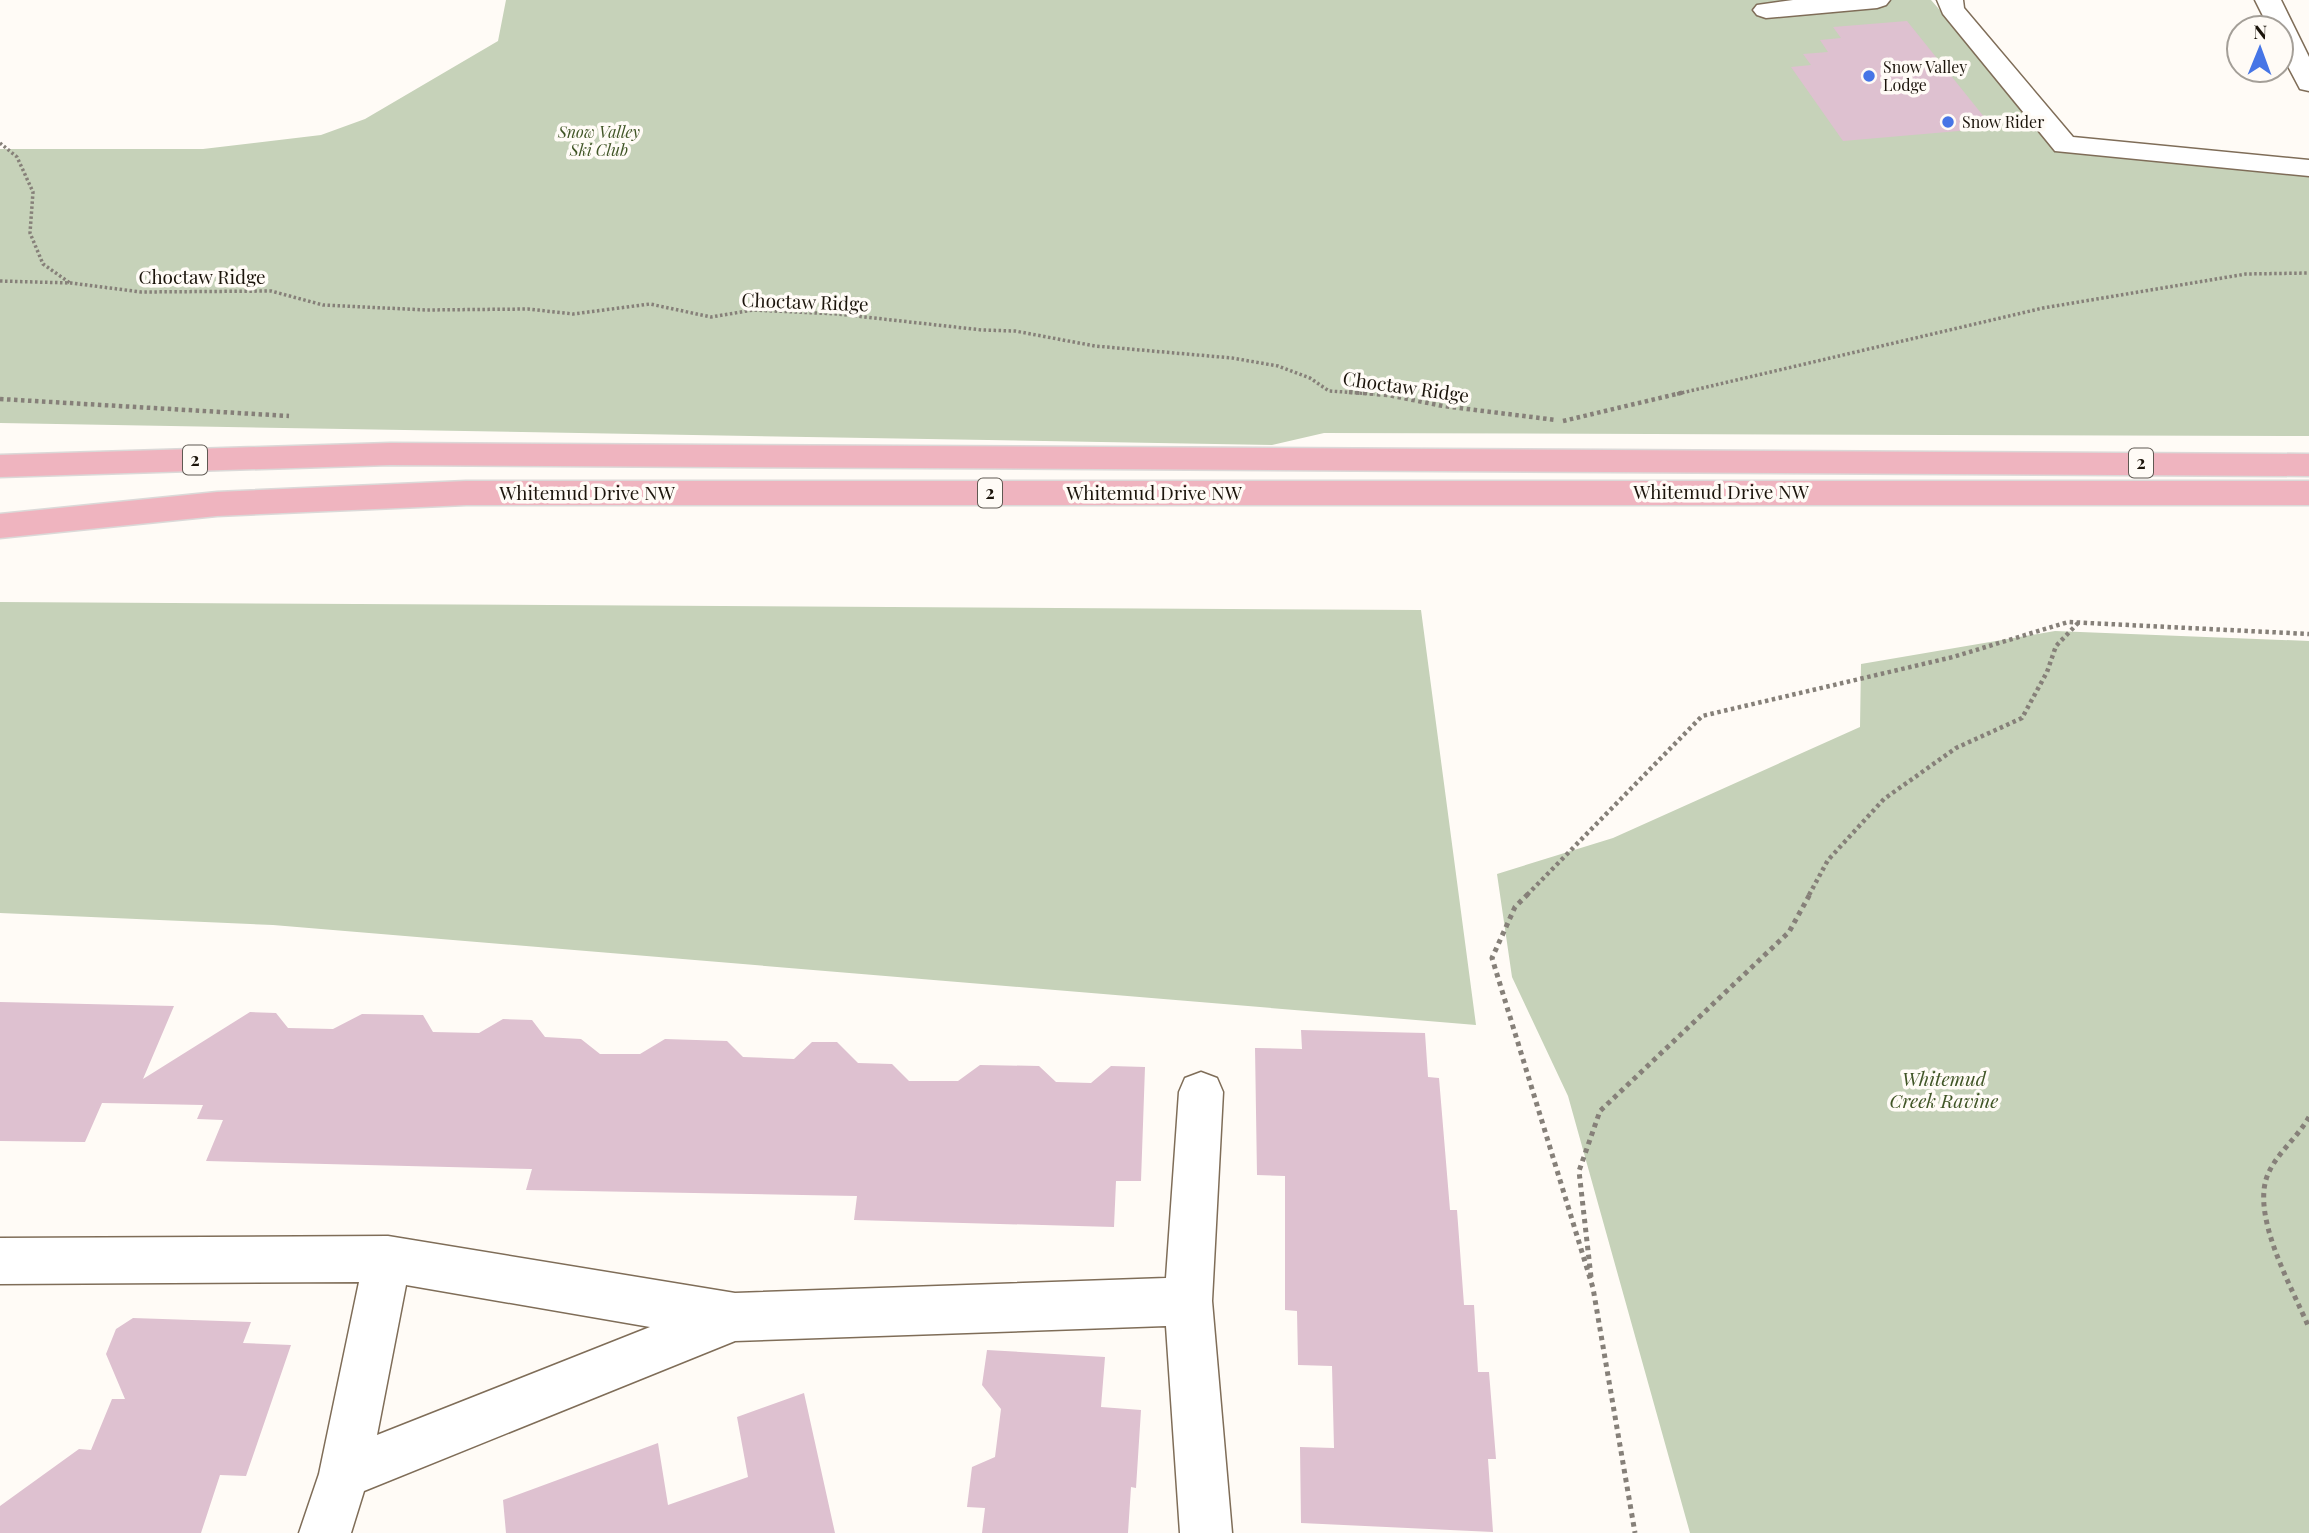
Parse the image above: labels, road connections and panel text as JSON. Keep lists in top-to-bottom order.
{
  "streets": {
    "highway": ["2", "Whitemud Drive NW"],
    "path": ["Choctaw Ridge"]
  },
  "parks": ["Snow Valley Ski Club", "Whitemud Creek Ravine"],
  "places": ["Snow Valley Lodge", "Snow Rider"],
  "north": "top"
}
